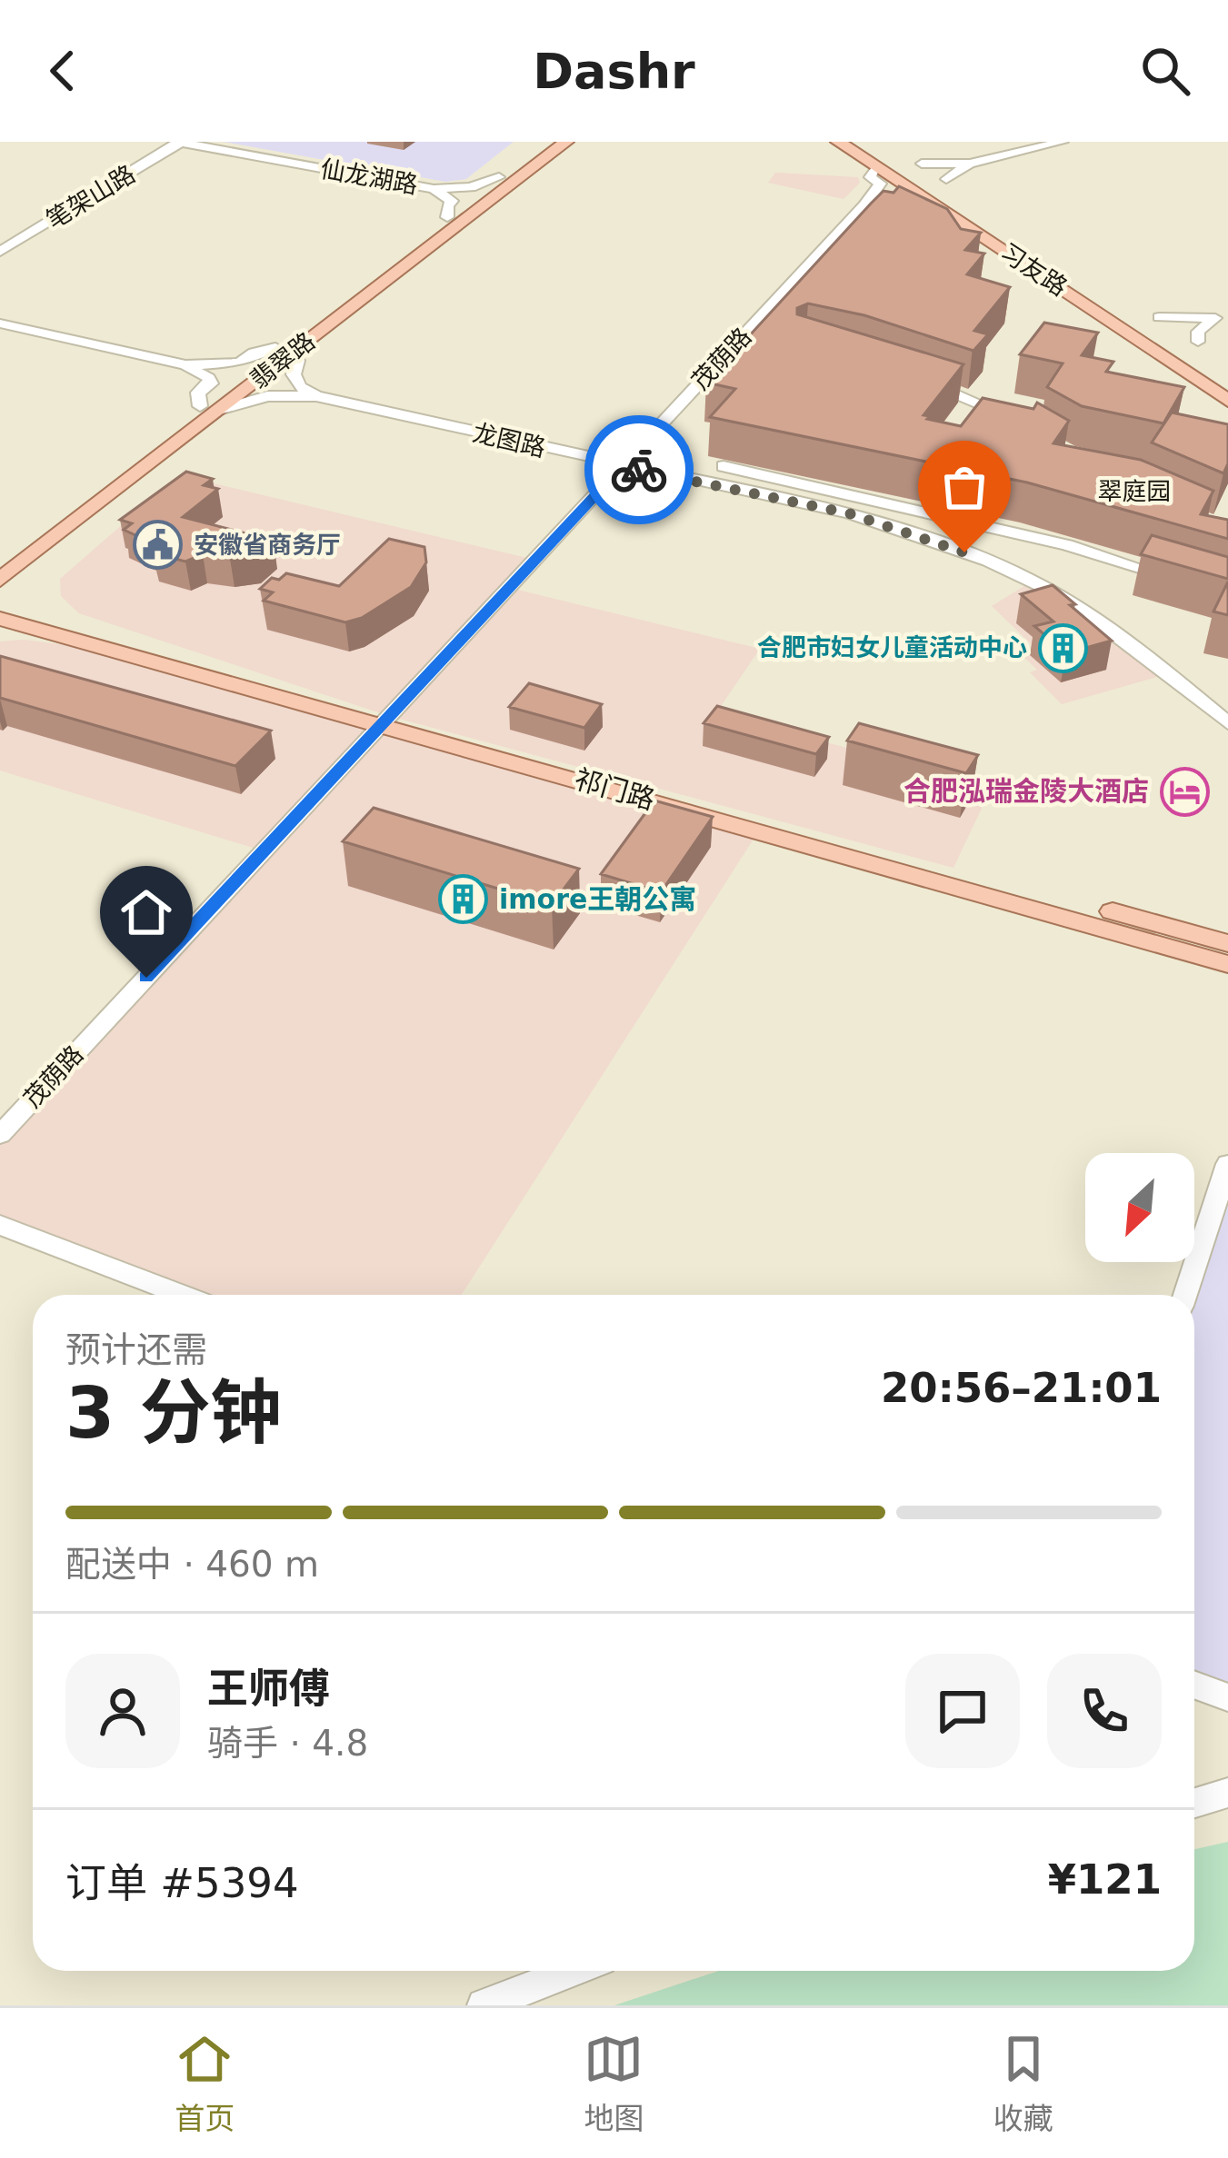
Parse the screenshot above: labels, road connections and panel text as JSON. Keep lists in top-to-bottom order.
{
  "streets": {
    "main road": ["习友路", "翡翠路", "祁门路"],
    "street": [
      "仙龙湖路",
      "笔架山路",
      "茂荫路",
      "龙图路"
    ]
  },
  "crossings": [
    ["仙龙湖路", "笔架山路"],
    ["仙龙湖路", "翡翠路"],
    ["茂荫路", "龙图路"],
    ["茂荫路", "祁门路"],
    ["翡翠路", "龙图路"]
  ],
  "districts": ["翠庭园"],
  "places": {
    "public building": ["安徽省商务厅"],
    "building": ["合肥市妇女儿童活动中心", "imore王朝公寓"],
    "hotel": ["合肥泓瑞金陵大酒店"]
  },
  "north": "bottom left",
  "page": {
    "header": "Dashr",
    "heading": ["3 分钟", "预计还需", "20:56–21:01"],
    "panel": [
      "王师傅",
      "骑手 · 4.8",
      "订单 #5394",
      "¥121"
    ],
    "bar": "配送中 · 460 m",
    "tabs": ["首页", "地图", "收藏"]
  }
}
